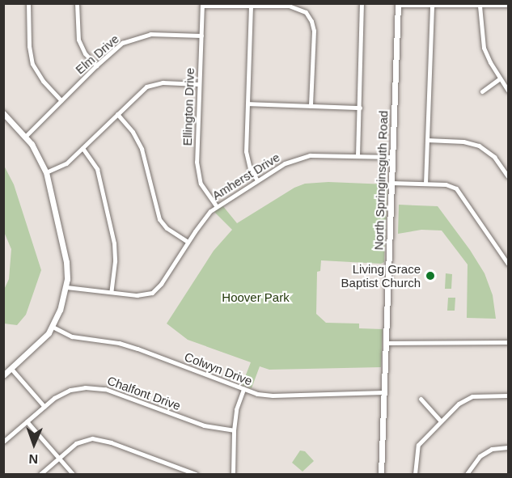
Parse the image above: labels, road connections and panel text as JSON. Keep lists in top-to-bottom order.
{
  "streets": {
    "street": [
      "Elm Drive",
      "Ellington Drive",
      "Amherst Drive",
      "North Springinsguth Road",
      "Colwyn Drive",
      "Chalfont Drive"
    ]
  },
  "crossings": [
    ["Elm Drive", "Ellington Drive"],
    ["Ellington Drive", "Amherst Drive"],
    ["Amherst Drive", "North Springinsguth Road"],
    ["North Springinsguth Road", "Colwyn Drive"]
  ],
  "parks": ["Hoover Park"],
  "places": ["Living Grace Baptist Church"],
  "north": "bottom"
}
